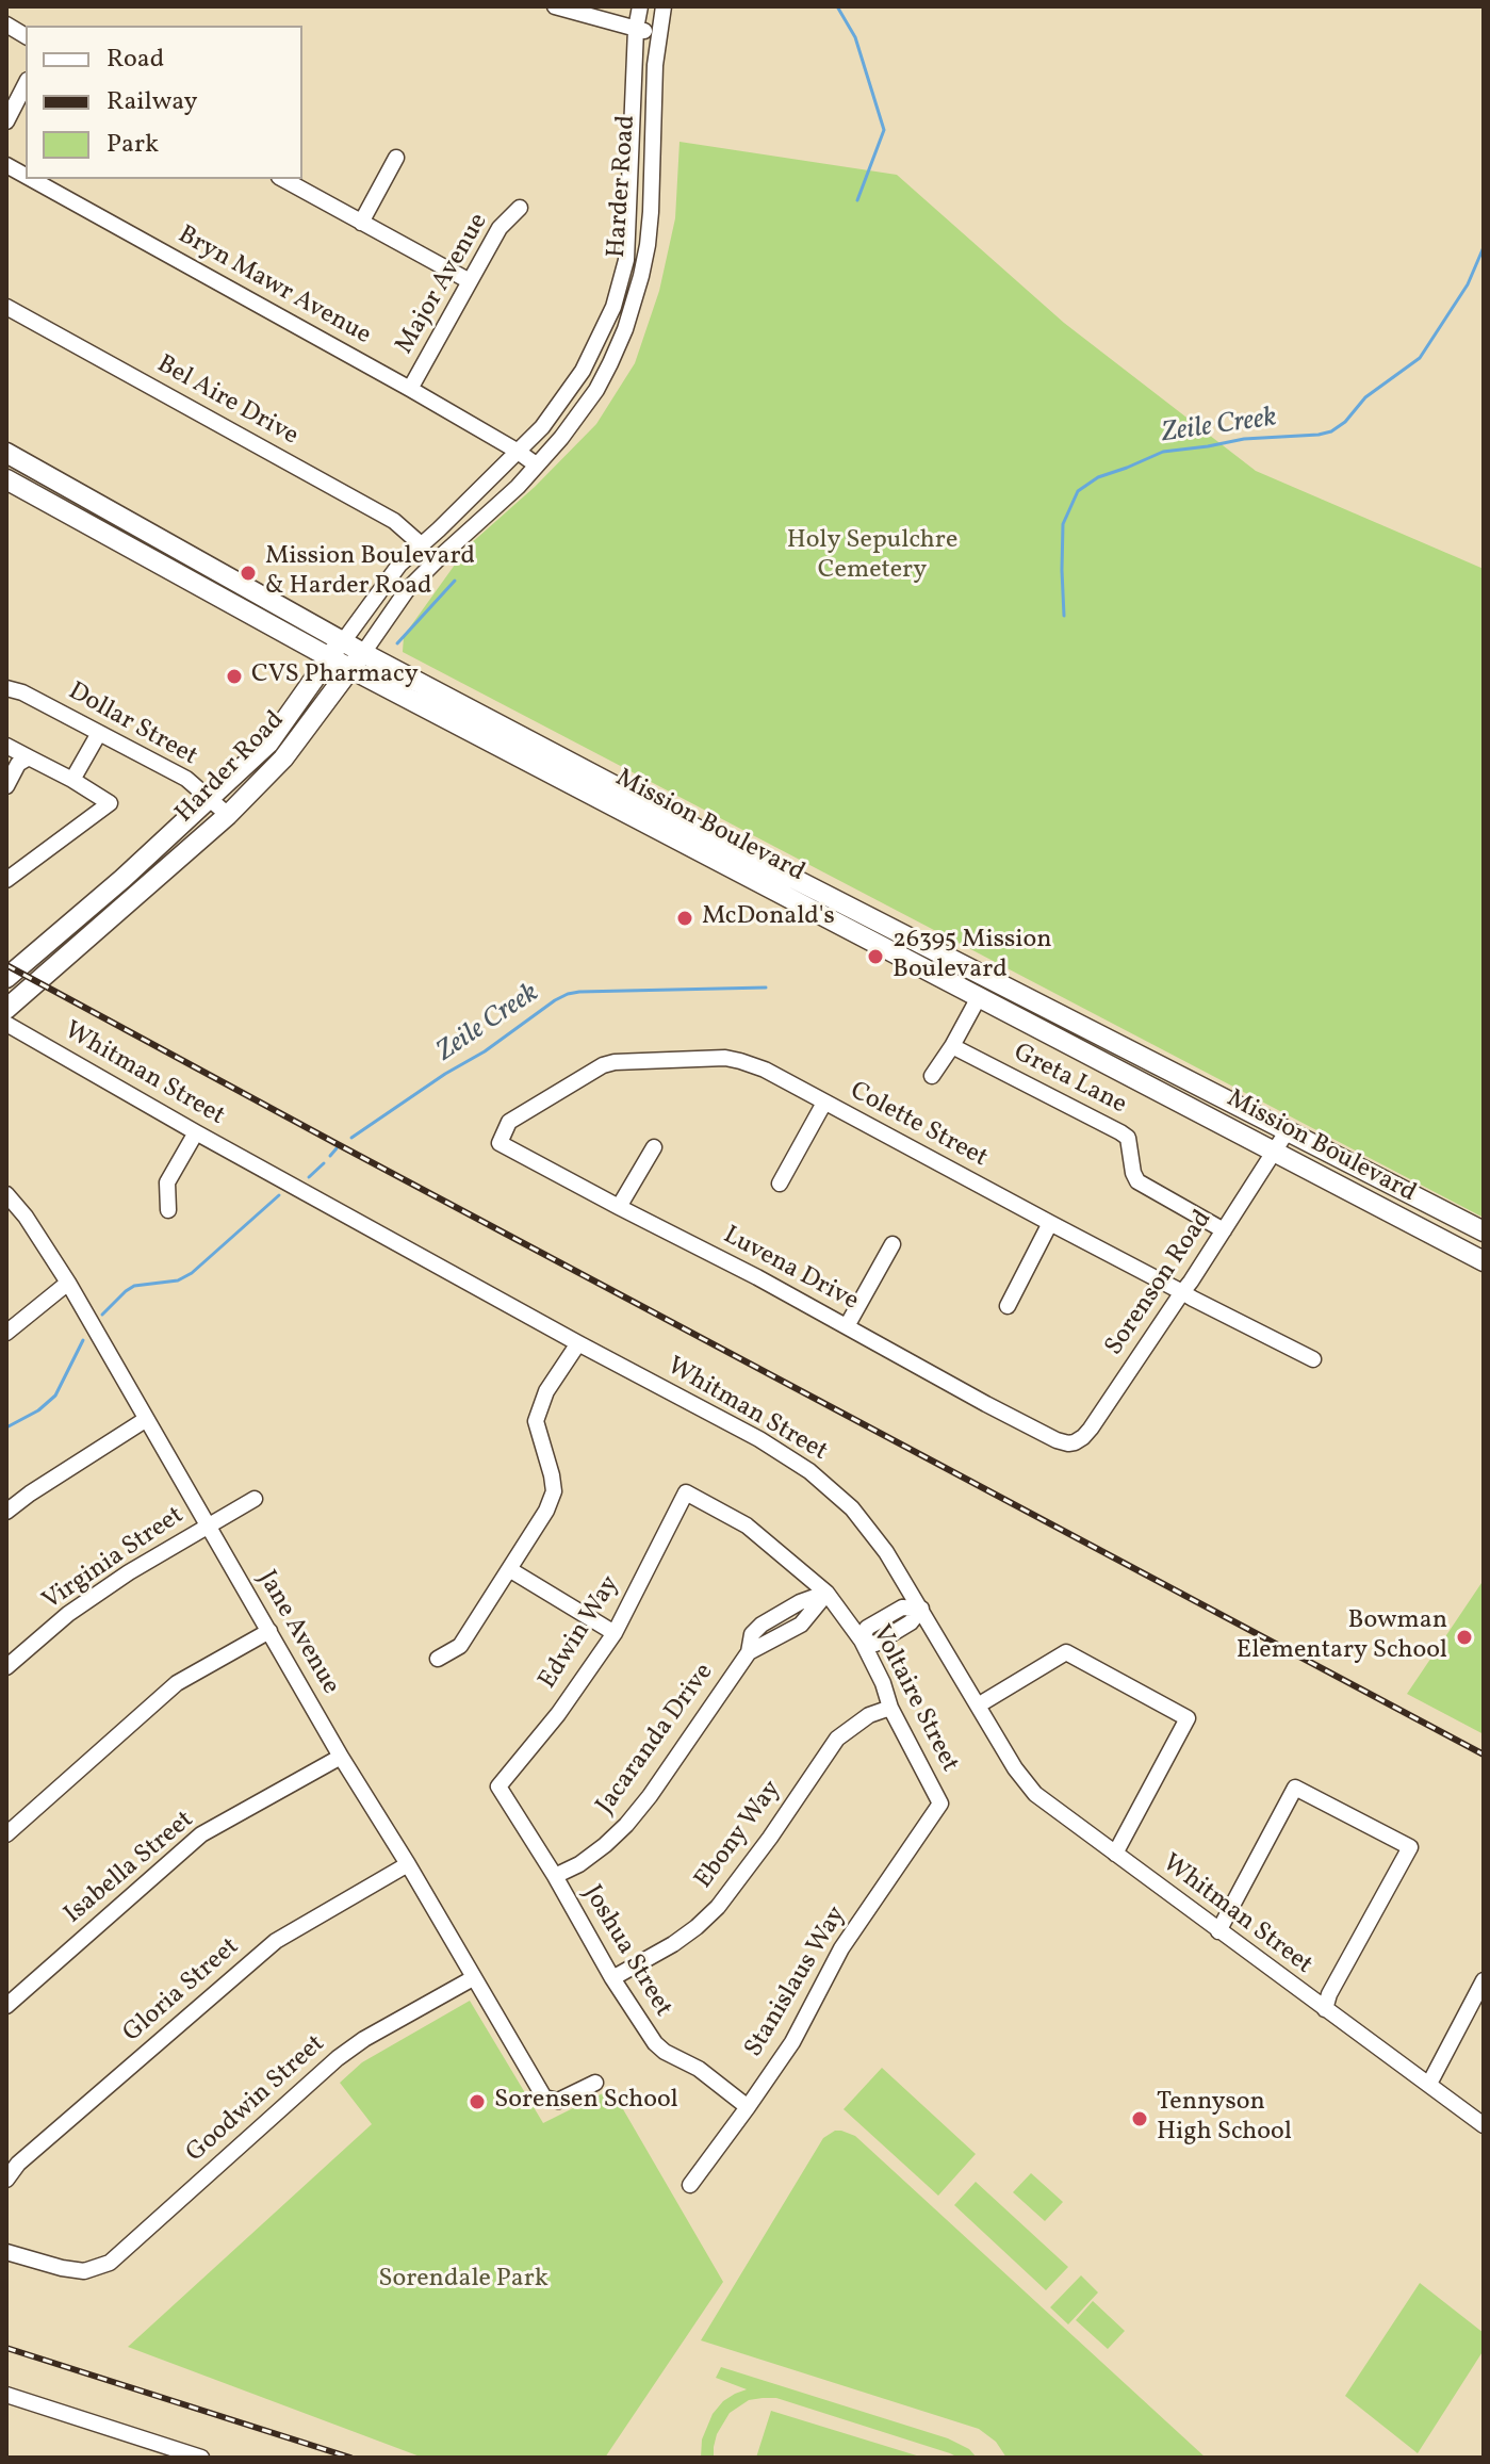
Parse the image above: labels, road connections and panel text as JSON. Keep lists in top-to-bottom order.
{
  "streets": {
    "main road": ["Harder Road", "Mission Boulevard"],
    "street": [
      "Major Avenue",
      "Bryn Mawr Avenue",
      "Bel Aire Drive",
      "Dollar Street",
      "Whitman Street",
      "Greta Lane",
      "Colette Street",
      "Luvena Drive",
      "Sorenson Road",
      "Virginia Street",
      "Jane Avenue",
      "Edwin Way",
      "Voltaire Street",
      "Jacaranda Drive",
      "Ebony Way",
      "Isabella Street",
      "Joshua Street",
      "Stanislaus Way",
      "Gloria Street",
      "Goodwin Street"
    ]
  },
  "crossings": [
    ["Harder Road", "Bryn Mawr Avenue"],
    ["Harder Road", "Bel Aire Drive"],
    ["Harder Road", "Dollar Street"],
    ["Harder Road", "Mission Boulevard"],
    ["Major Avenue", "Bryn Mawr Avenue"],
    ["Mission Boulevard", "Sorenson Road"],
    ["Greta Lane", "Sorenson Road"],
    ["Colette Street", "Luvena Drive"],
    ["Colette Street", "Sorenson Road"],
    ["Luvena Drive", "Sorenson Road"],
    ["Virginia Street", "Jane Avenue"],
    ["Jane Avenue", "Isabella Street"],
    ["Jane Avenue", "Gloria Street"],
    ["Jane Avenue", "Goodwin Street"],
    ["Edwin Way", "Voltaire Street"],
    ["Edwin Way", "Joshua Street"],
    ["Voltaire Street", "Jacaranda Drive"],
    ["Voltaire Street", "Ebony Way"],
    ["Voltaire Street", "Stanislaus Way"],
    ["Jacaranda Drive", "Joshua Street"],
    ["Ebony Way", "Joshua Street"],
    ["Joshua Street", "Stanislaus Way"]
  ],
  "water": ["Zeile Creek"],
  "parks": ["Holy Sepulchre Cemetery", "Sorendale Park"],
  "places": [
    "Mission Boulevard & Harder Road",
    "CVS Pharmacy",
    "McDonald's",
    "26395 Mission Boulevard",
    "Bowman Elementary School",
    "Sorensen School",
    "Tennyson High School"
  ],
  "legend": ["Road", "Railway", "Park"]
}
